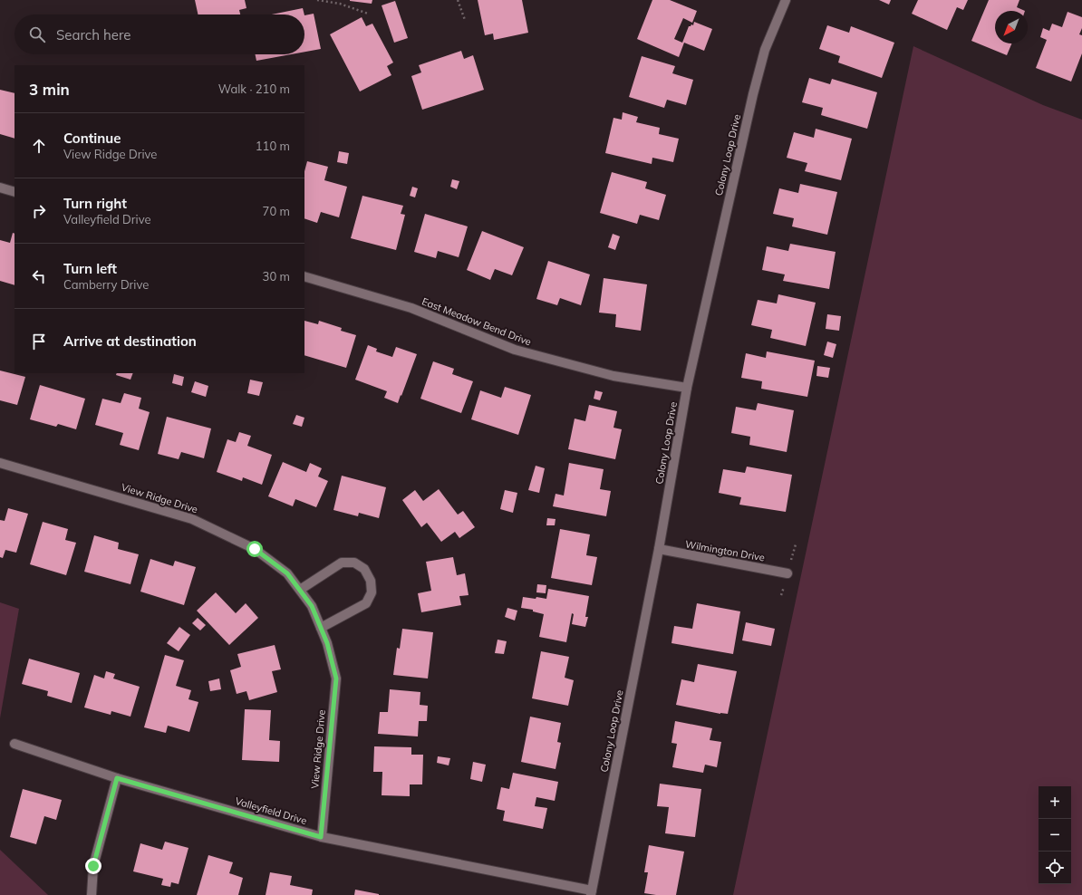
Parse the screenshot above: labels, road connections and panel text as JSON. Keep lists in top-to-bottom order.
{
  "streets": {
    "street": [
      "Colony Loop Drive",
      "East Meadow Bend Drive",
      "View Ridge Drive",
      "Wilmington Drive",
      "Valleyfield Drive"
    ]
  },
  "crossings": [
    ["Colony Loop Drive", "East Meadow Bend Drive"],
    ["Colony Loop Drive", "Wilmington Drive"],
    ["Colony Loop Drive", "Valleyfield Drive"],
    ["View Ridge Drive", "Valleyfield Drive"]
  ],
  "north": "bottom left",
  "page": {
    "search": "Search here",
    "heading": ["3 min", "Walk · 210 m"],
    "list": [
      ["Continue", "View Ridge Drive", "110 m"],
      ["Turn right", "Valleyfield Drive", "70 m"],
      ["Turn left", "Camberry Drive", "30 m"],
      "Arrive at destination"
    ],
    "map_buttons": ["+", "−"]
  }
}
